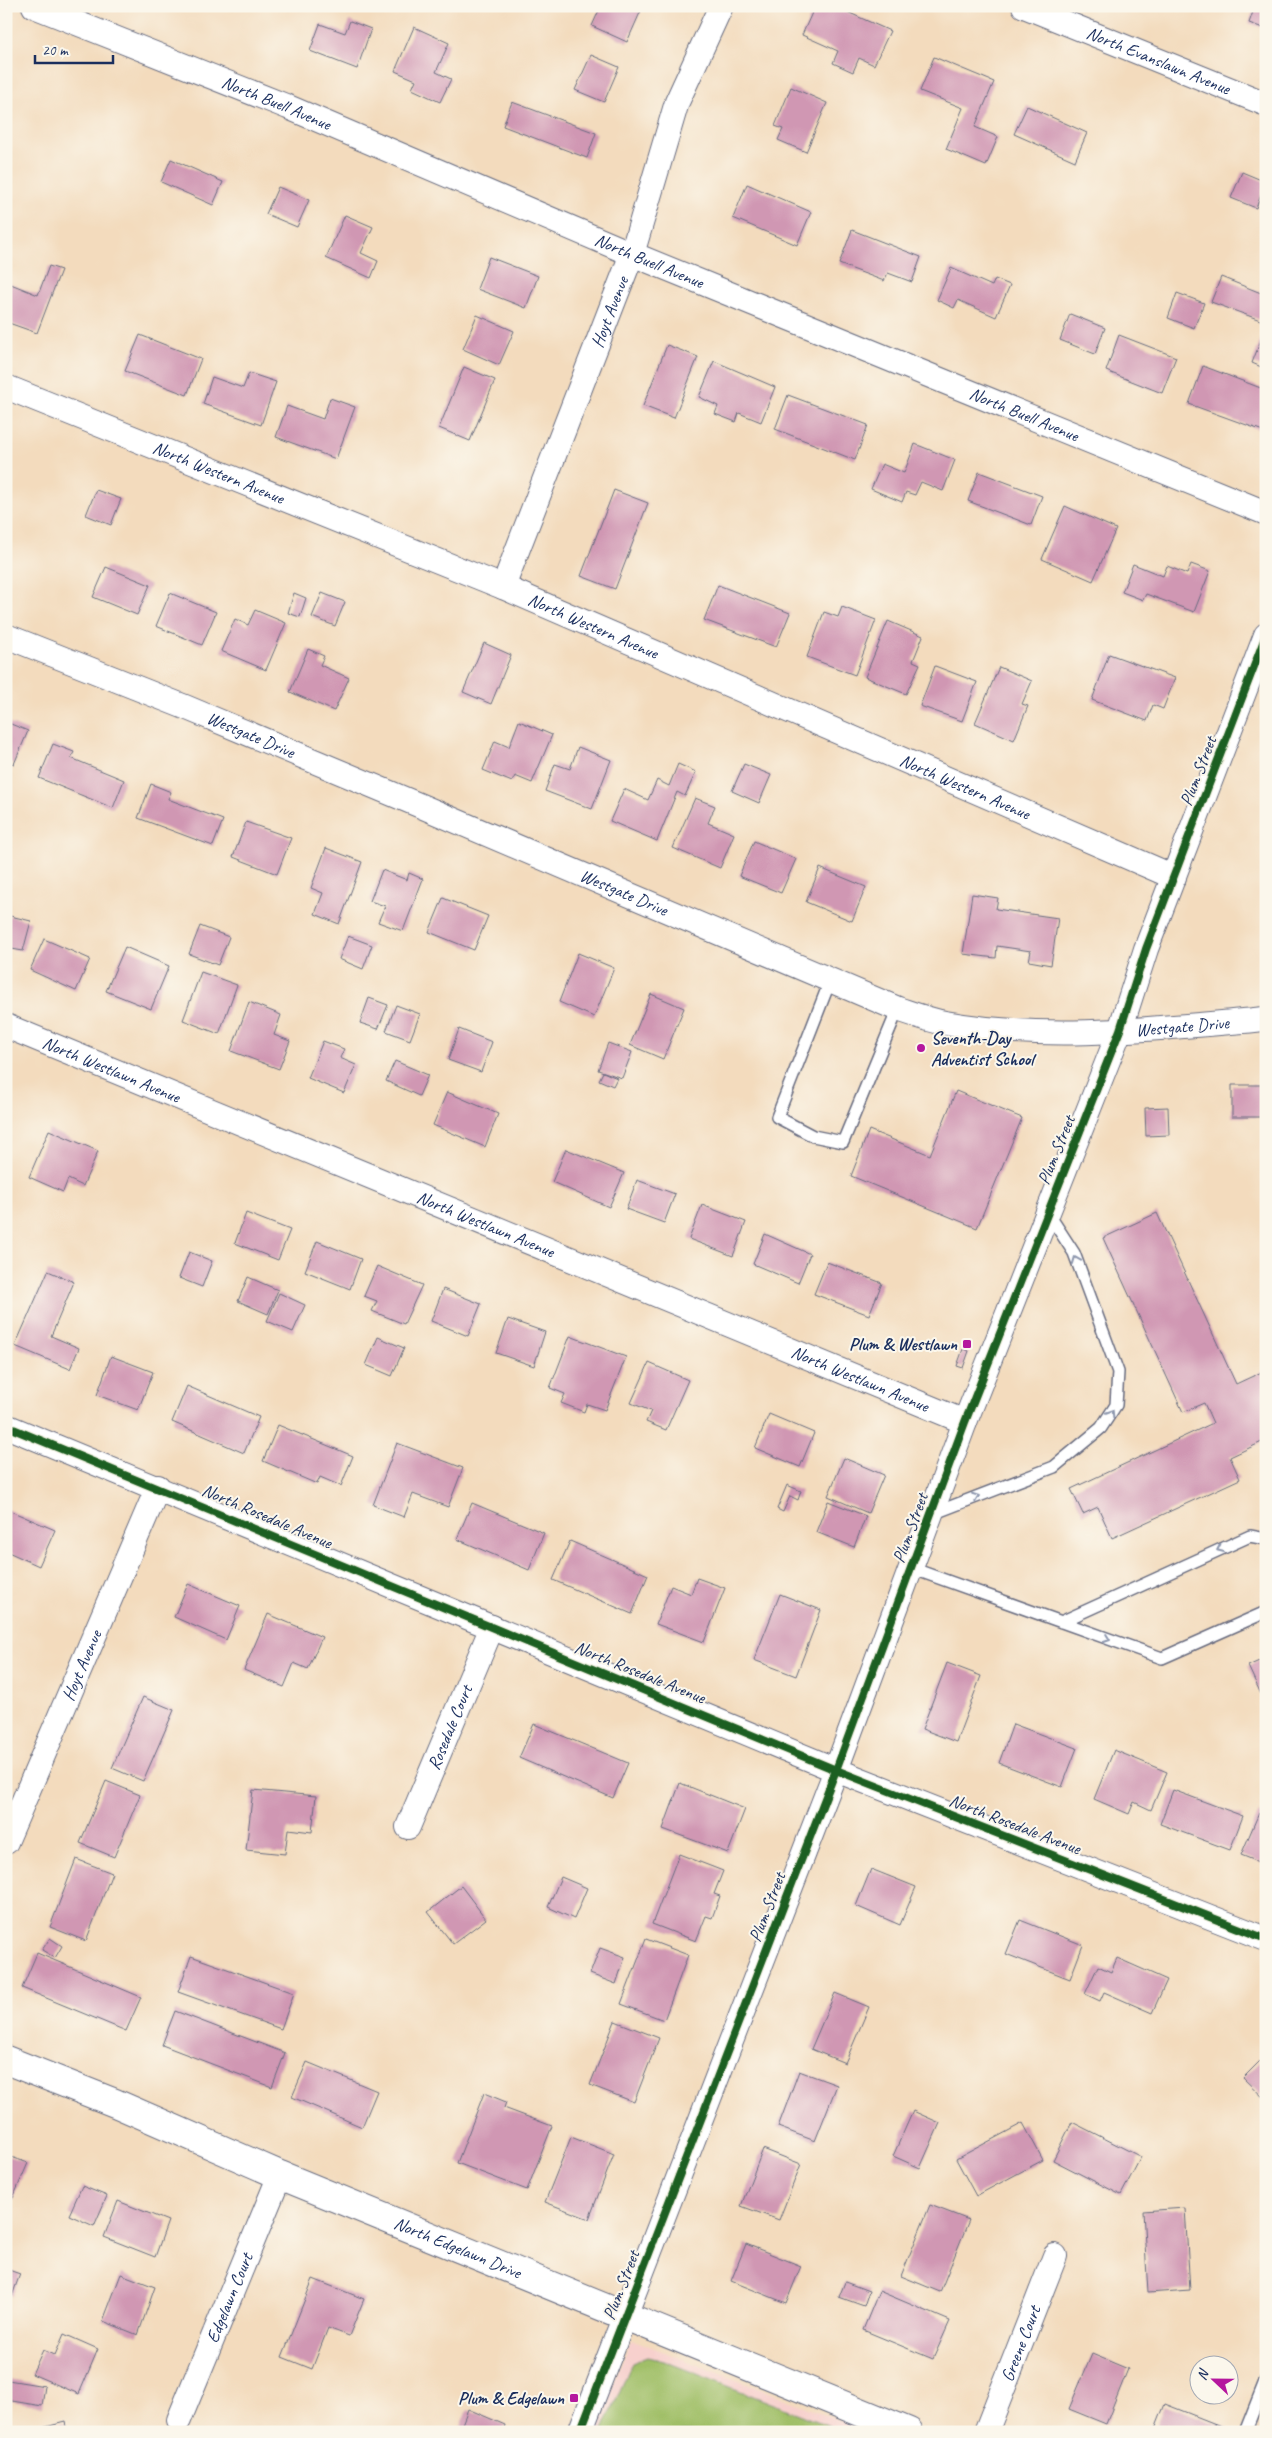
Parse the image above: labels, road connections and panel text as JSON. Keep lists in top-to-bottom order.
{
  "streets": {
    "street": [
      "North Evanslawn Avenue",
      "North Buell Avenue",
      "Hoyt Avenue",
      "North Western Avenue",
      "Westgate Drive",
      "Plum Street",
      "North Westlawn Avenue",
      "North Rosedale Avenue",
      "Rosedale Court",
      "North Edgelawn Drive",
      "Edgelawn Court",
      "Greene Court"
    ]
  },
  "crossings": [
    ["North Buell Avenue", "Hoyt Avenue"],
    ["Hoyt Avenue", "North Western Avenue"],
    ["Hoyt Avenue", "North Rosedale Avenue"],
    ["North Western Avenue", "Plum Street"],
    ["Westgate Drive", "Plum Street"],
    ["Plum Street", "North Westlawn Avenue"],
    ["Plum Street", "North Rosedale Avenue"],
    ["Plum Street", "North Edgelawn Drive"],
    ["North Rosedale Avenue", "Rosedale Court"],
    ["North Edgelawn Drive", "Edgelawn Court"]
  ],
  "places": {
    "other": ["Seventh-Day Adventist School"],
    "transit": ["Plum & Westlawn", "Plum & Edgelawn"]
  },
  "scale_bar": "20 m",
  "north": "left"
}
